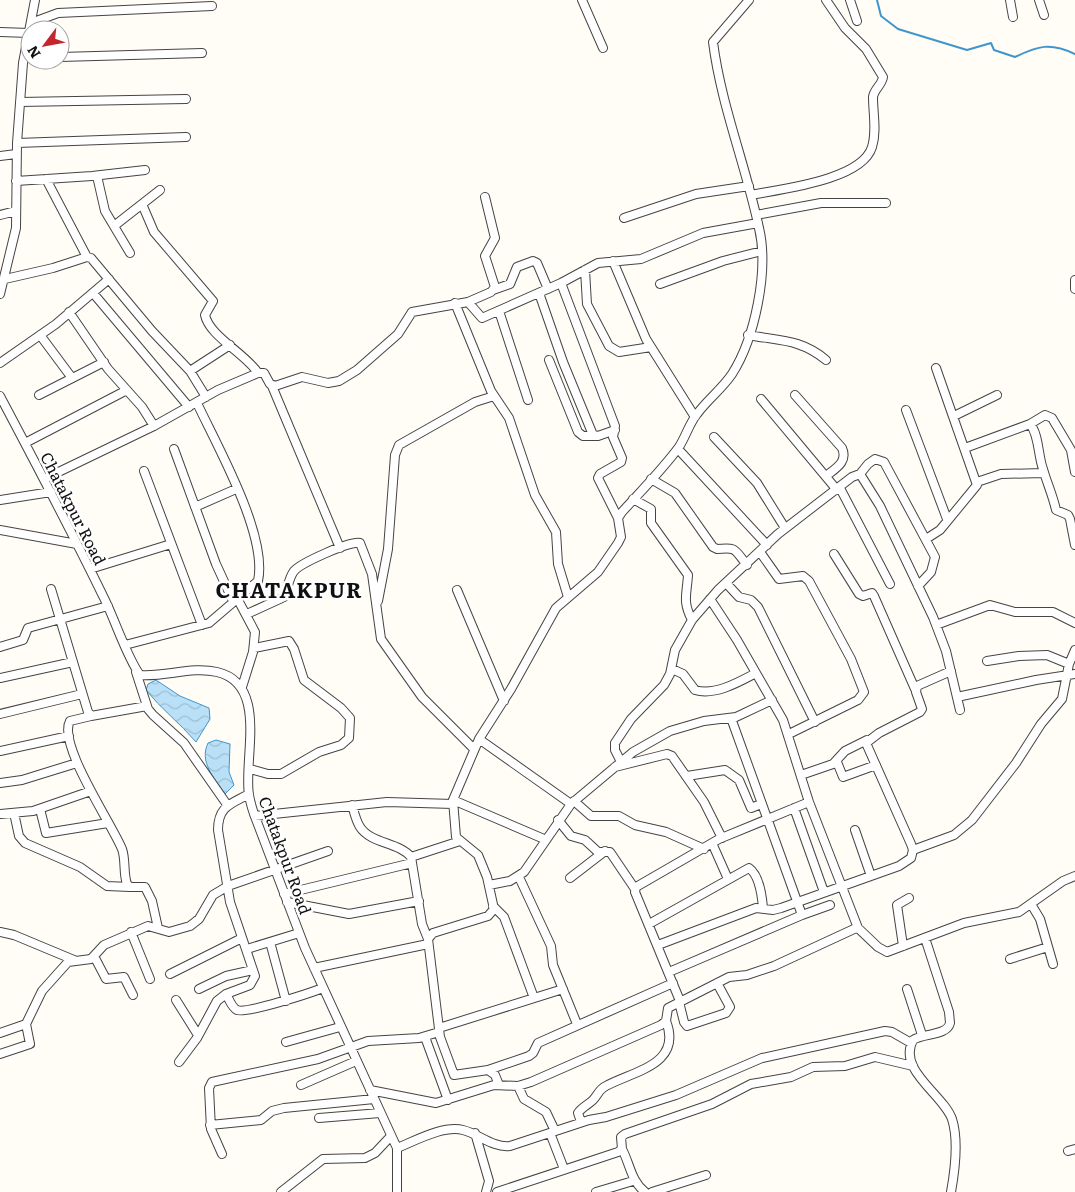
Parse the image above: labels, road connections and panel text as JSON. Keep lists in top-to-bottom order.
{
  "streets": {
    "street": ["Chatakpur Road"]
  },
  "districts": ["CHATAKPUR"],
  "north": "bottom left"
}
